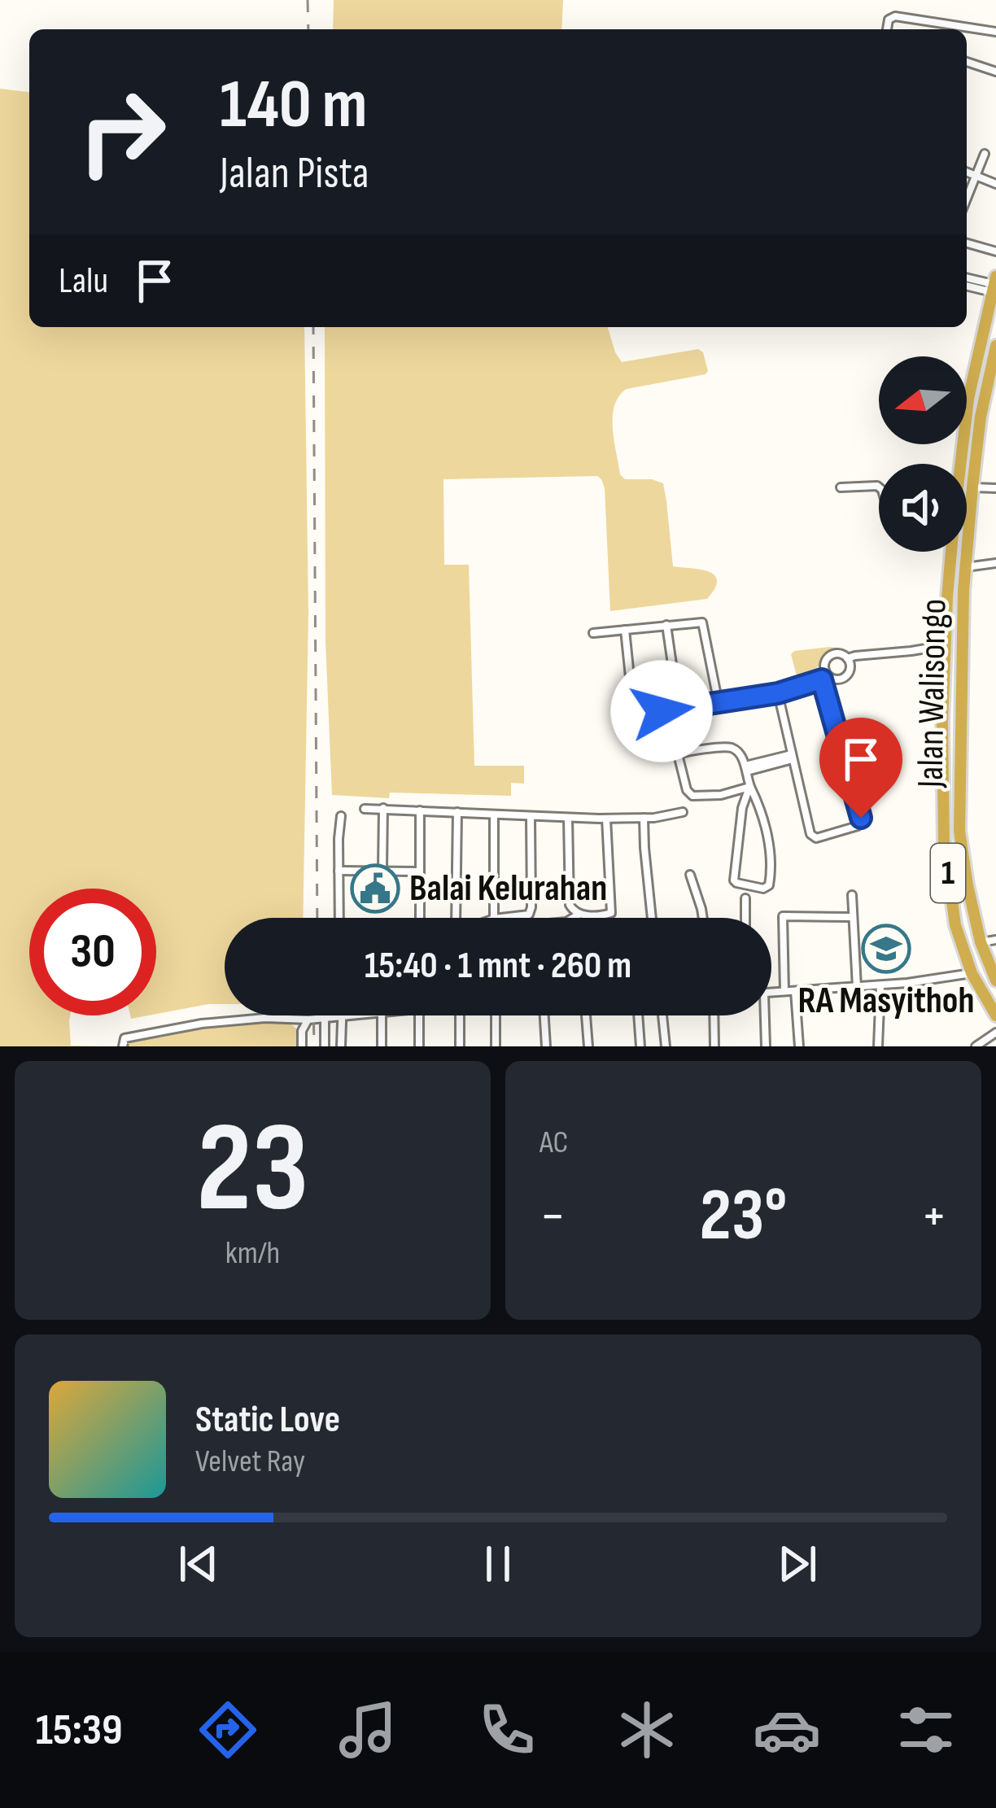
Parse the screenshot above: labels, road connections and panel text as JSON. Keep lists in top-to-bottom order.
{
  "streets": {
    "highway": ["Jalan Walisongo", "1"]
  },
  "places": {
    "public building": ["Balai Kelurahan"],
    "school or university": ["RA Masyithoh"]
  },
  "north": "left",
  "page": {
    "turn": ["140 m", "Jalan Pista"],
    "then": "Lalu",
    "limit": "30",
    "trip": "15:40 · 1 mnt · 260 m",
    "tile": [
      ["23", "km/h"],
      "AC"
    ],
    "heat": ["−", "23°", "+"],
    "song": ["Static Love", "Velvet Ray"],
    "tabs": "15:39"
  }
}
